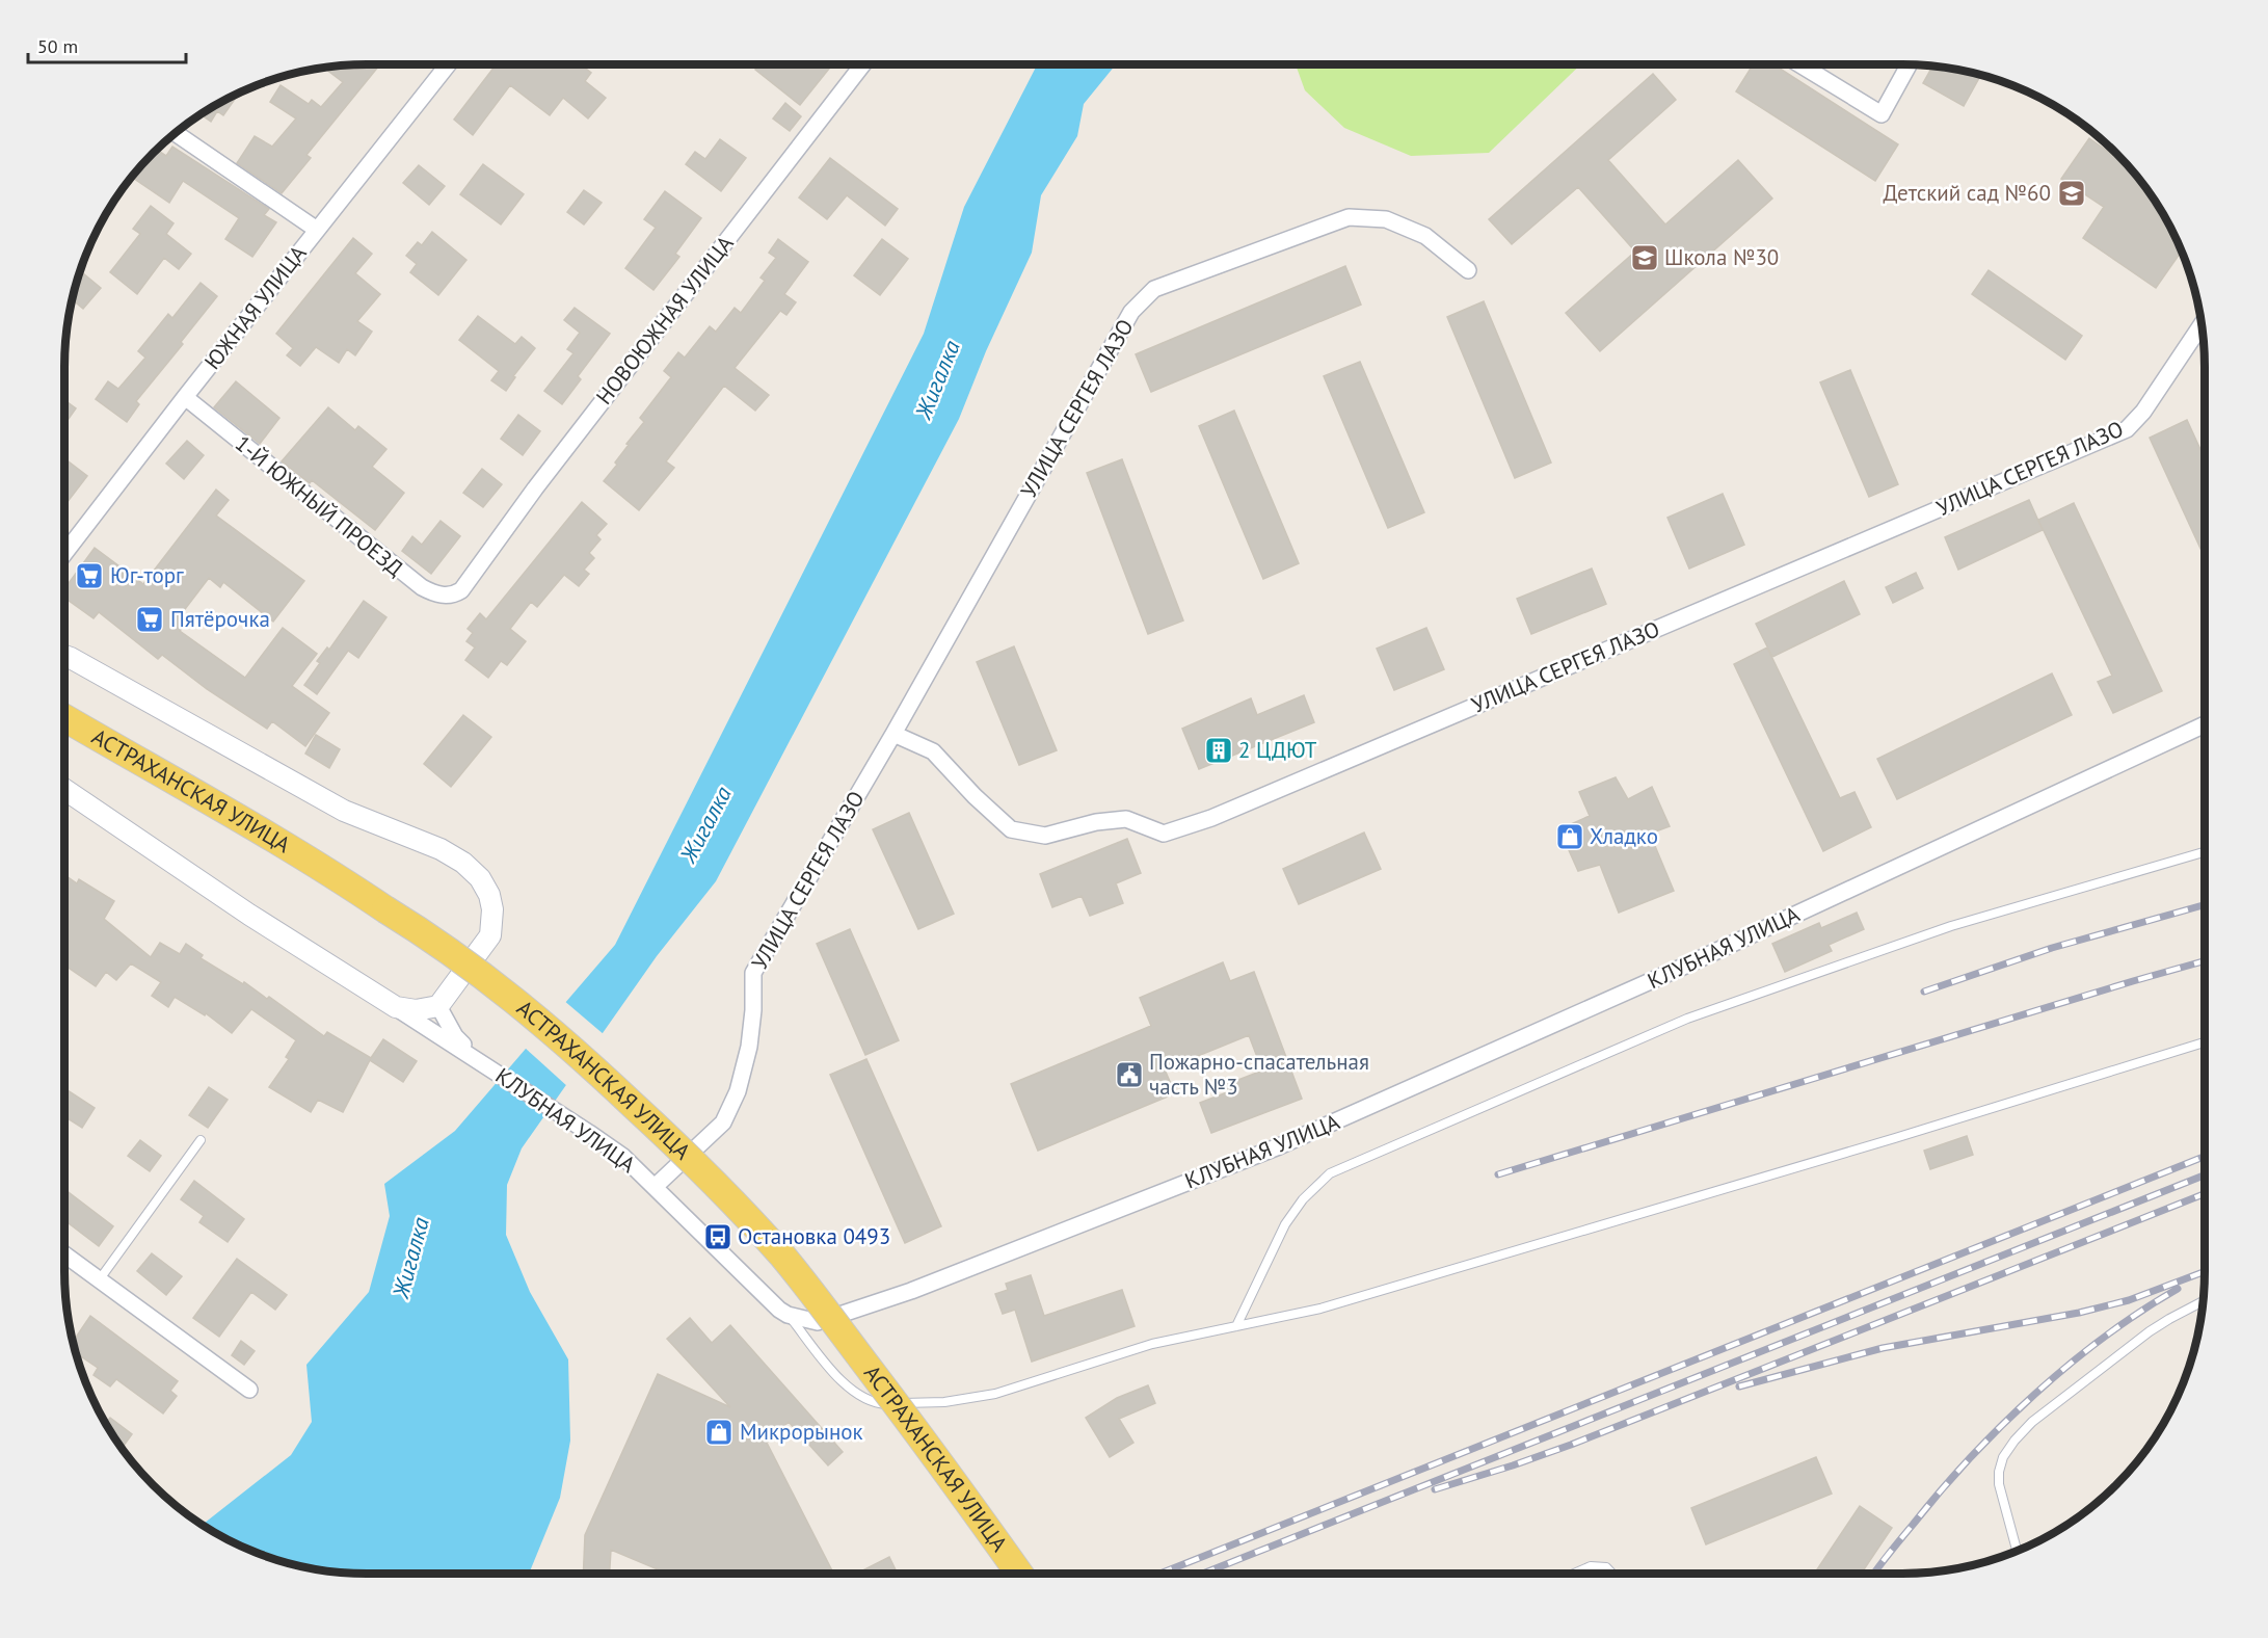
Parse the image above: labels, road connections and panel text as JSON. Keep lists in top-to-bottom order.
{
  "streets": {
    "main road": ["АСТРАХАНСКАЯ УЛИЦА"],
    "street": [
      "ЮЖНАЯ УЛИЦА",
      "НОВОЮЖНАЯ УЛИЦА",
      "УЛИЦА СЕРГЕЯ ЛАЗО",
      "1-Й ЮЖНЫЙ ПРОЕЗД",
      "КЛУБНАЯ УЛИЦА"
    ]
  },
  "crossings": [
    ["ЮЖНАЯ УЛИЦА", "1-Й ЮЖНЫЙ ПРОЕЗД"],
    ["НОВОЮЖНАЯ УЛИЦА", "1-Й ЮЖНЫЙ ПРОЕЗД"],
    ["УЛИЦА СЕРГЕЯ ЛАЗО", "КЛУБНАЯ УЛИЦА"]
  ],
  "water": ["Жигалка"],
  "places": {
    "school or university": ["Детский сад №60", "Школа №30"],
    "supermarket": ["Юг-торг", "Пятёрочка"],
    "building": ["2 ЦДЮТ"],
    "shop": ["Хладко", "Микрорынок"],
    "public building": ["Пожарно-спасательная часть №3"],
    "bus stop": ["Остановка 0493"]
  },
  "scale_bar": "50 m"
}
